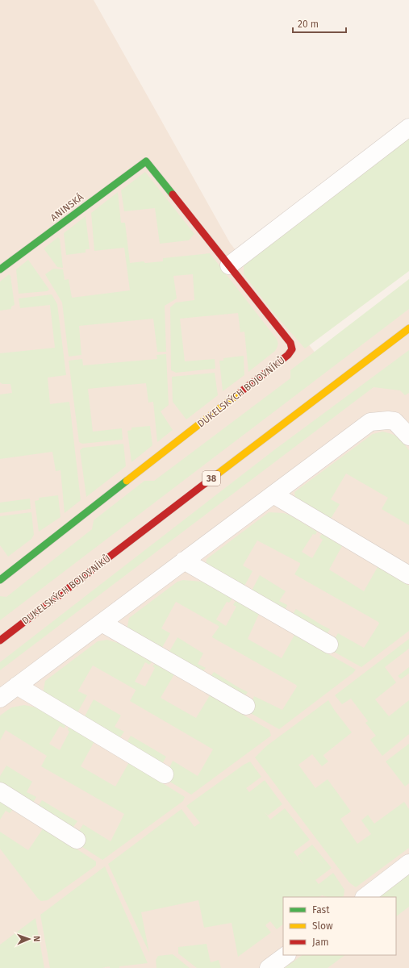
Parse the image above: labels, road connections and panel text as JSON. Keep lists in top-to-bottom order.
{
  "streets": {
    "street": ["ANINSKÁ", "DUKELSKÝCH BOJOVNÍKŮ", "38"]
  },
  "crossings": [
    ["ANINSKÁ", "DUKELSKÝCH BOJOVNÍKŮ"]
  ],
  "legend": ["Fast", "Slow", "Jam"],
  "scale_bar": "20 m",
  "north": "right"
}
